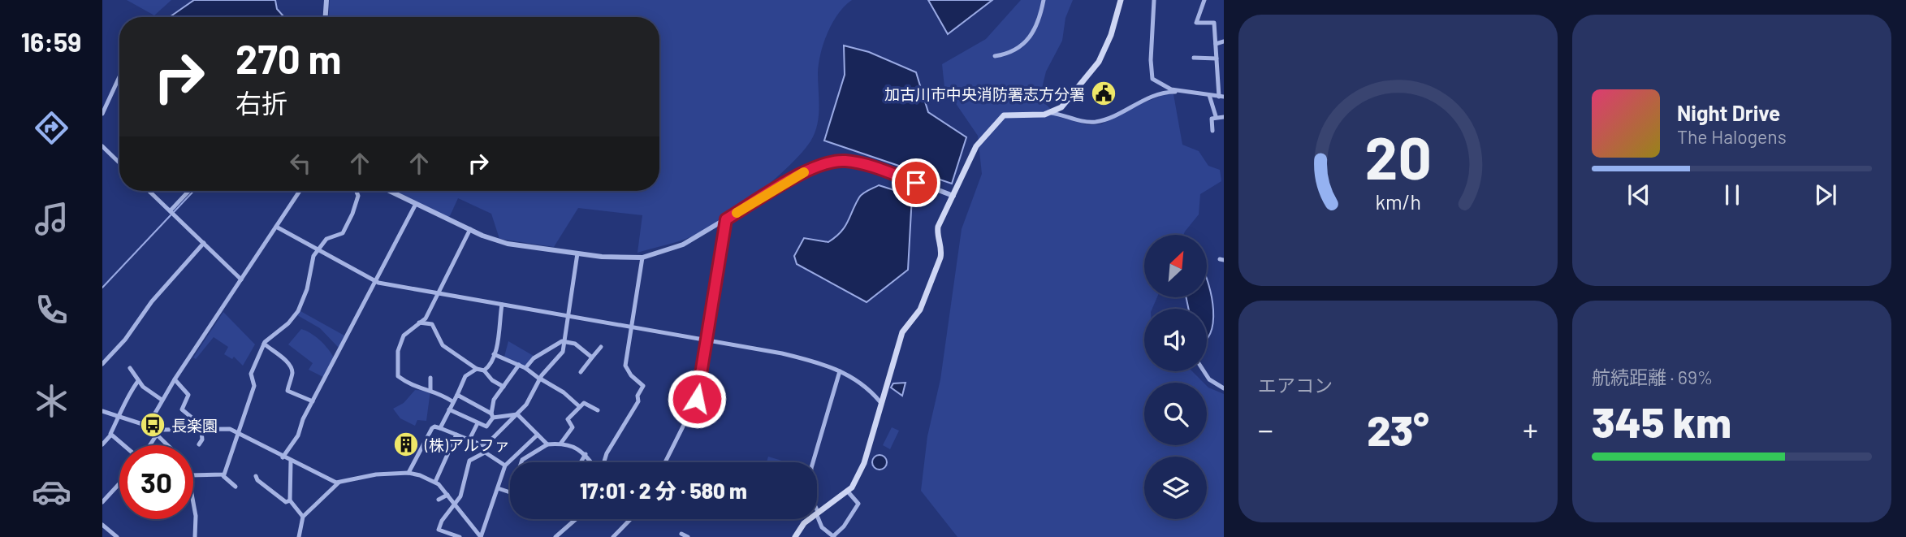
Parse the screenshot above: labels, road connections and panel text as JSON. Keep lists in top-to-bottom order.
{
  "places": {
    "public building": ["加古川市中央消防署志方分署"],
    "bus stop": ["長楽園"],
    "building": ["(株)アルファ"]
  },
  "north": "top right",
  "page": {
    "tabs": "16:59",
    "turn": ["270 m", "右折"],
    "song": ["Night Drive", "The Halogens"],
    "tile": [
      "エアコン",
      ["航続距離 · 69%", "345 km"]
    ],
    "heat": ["−", "23°", "+"],
    "limit": "30",
    "trip": "17:01 · 2 分 · 580 m",
    "gauge": ["20", "km/h"]
  }
}
